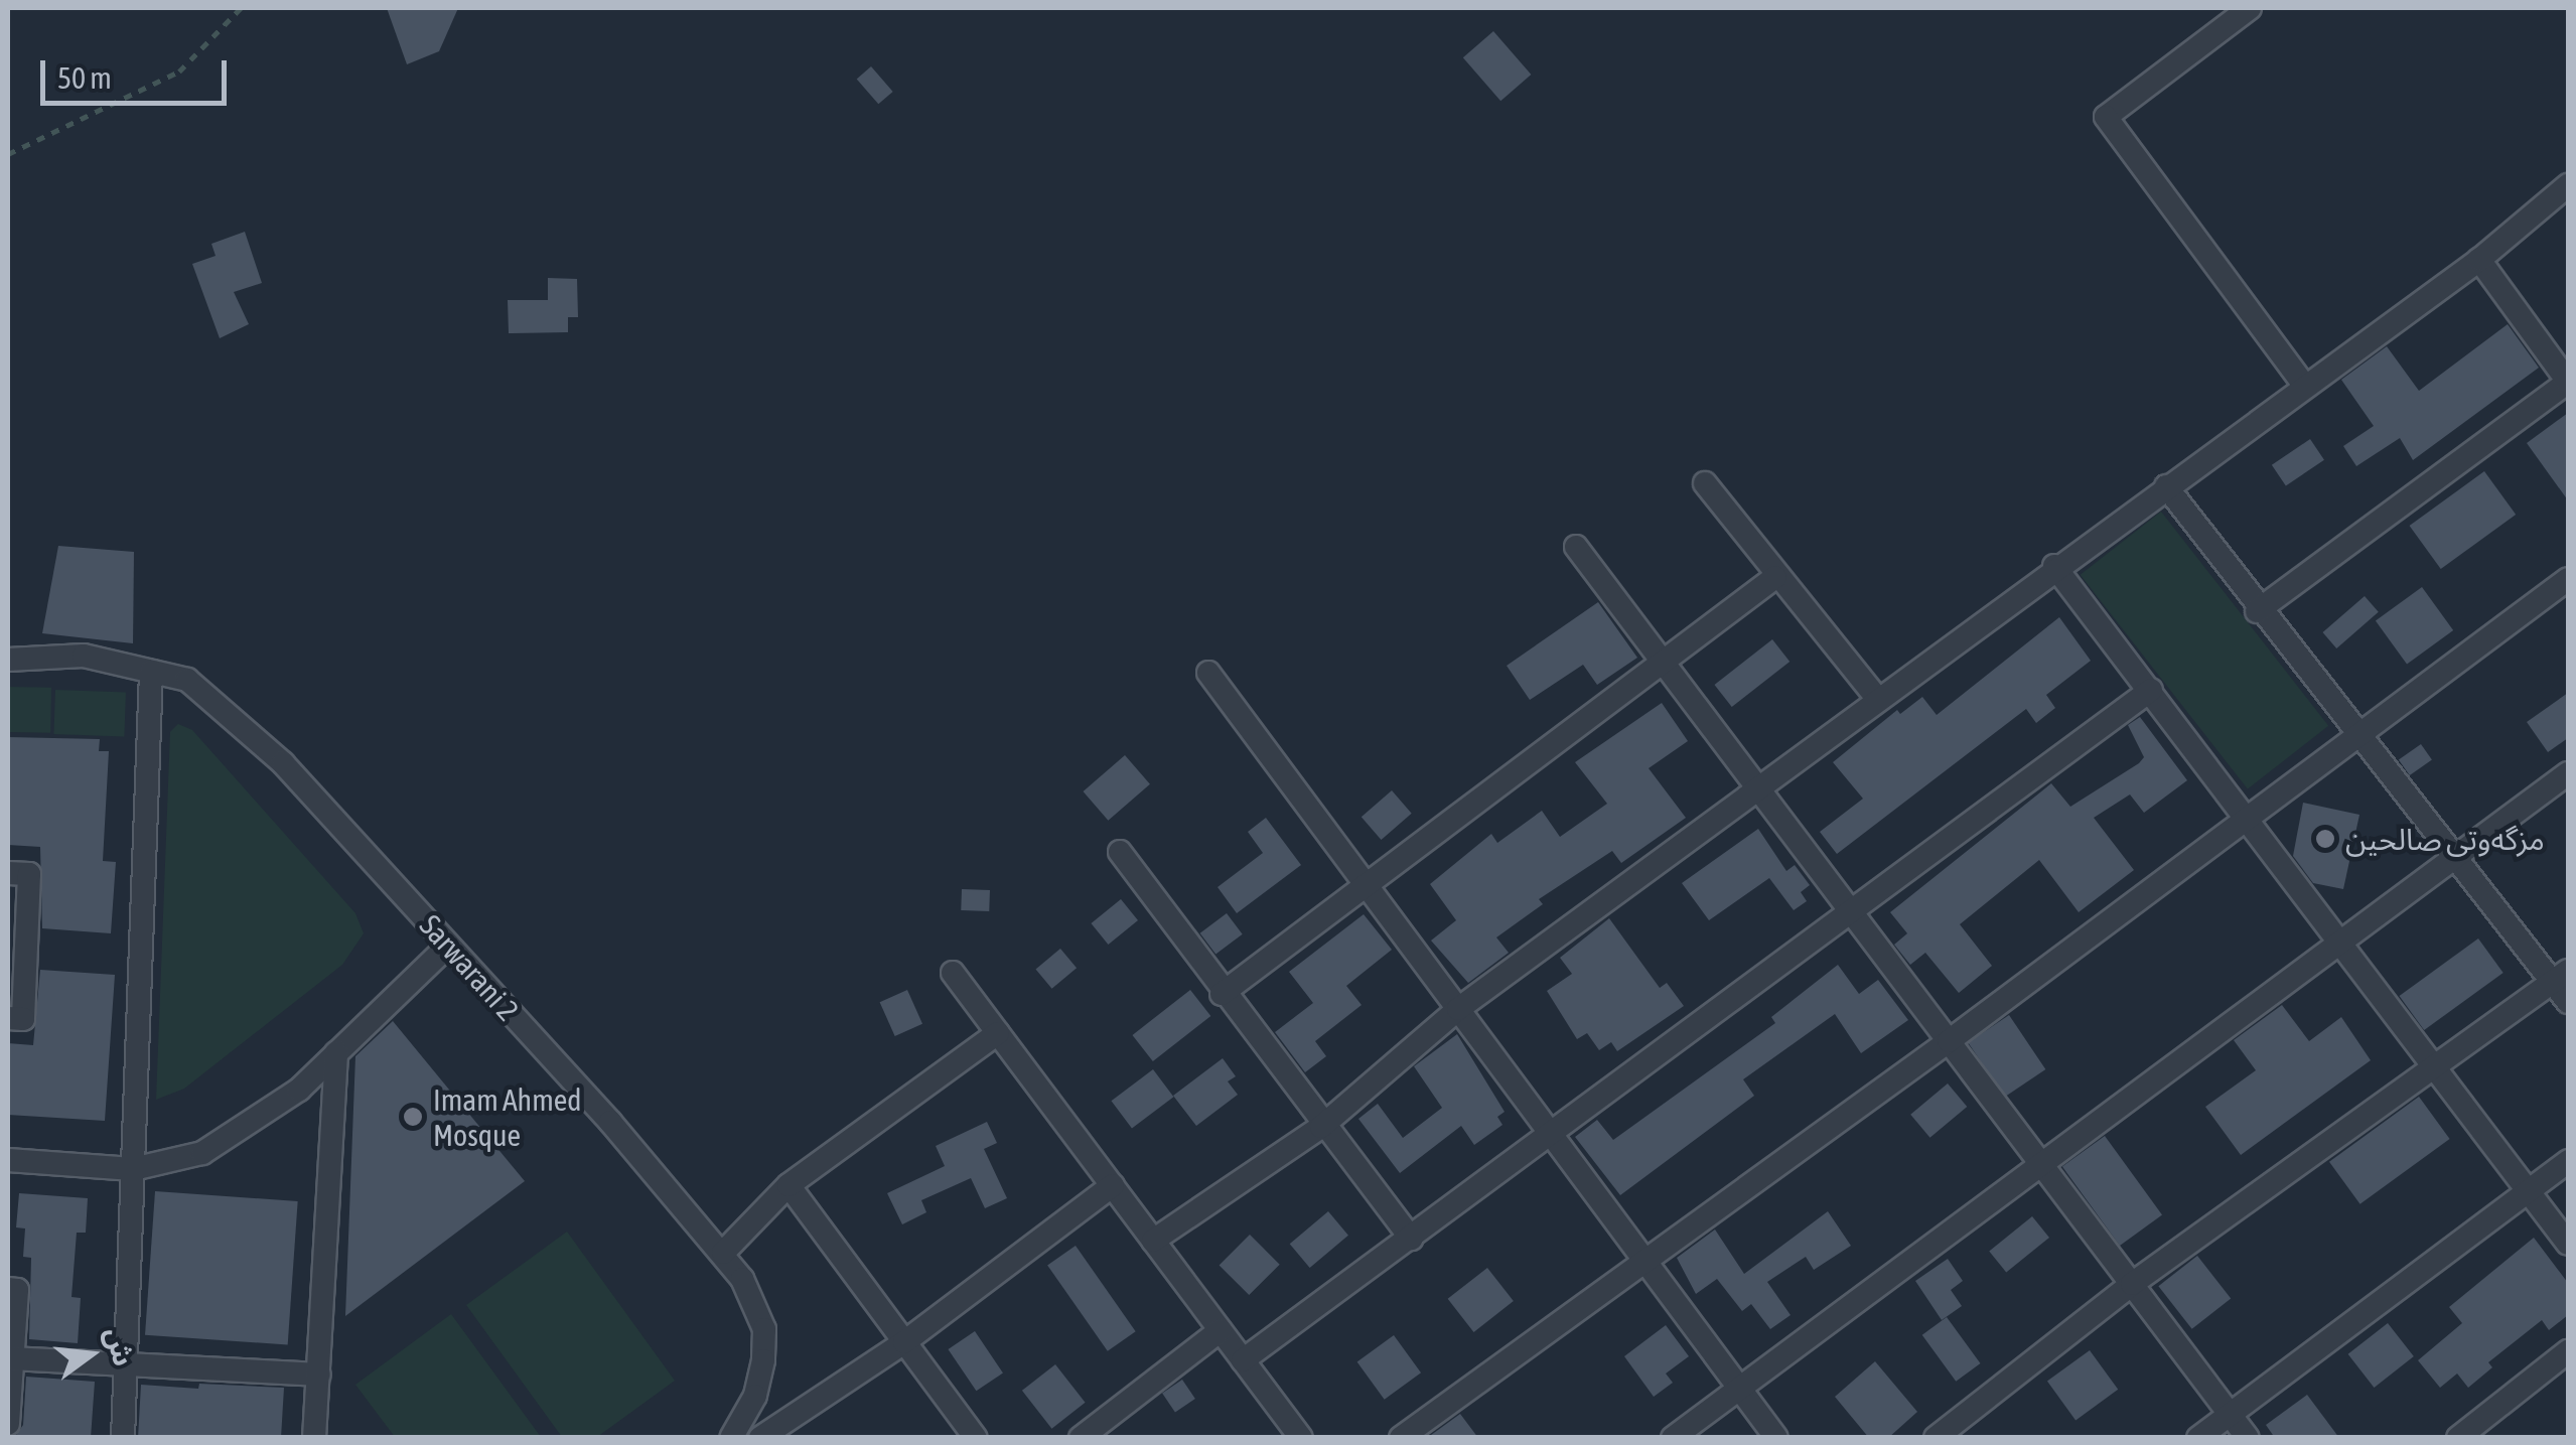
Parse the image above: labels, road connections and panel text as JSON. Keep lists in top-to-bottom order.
{
  "streets": {
    "street": ["Sarwarani 2"]
  },
  "places": ["مزگەوتی صالحین", "Imam Ahmed Mosque"],
  "scale_bar": "50 m",
  "north": "right"
}
